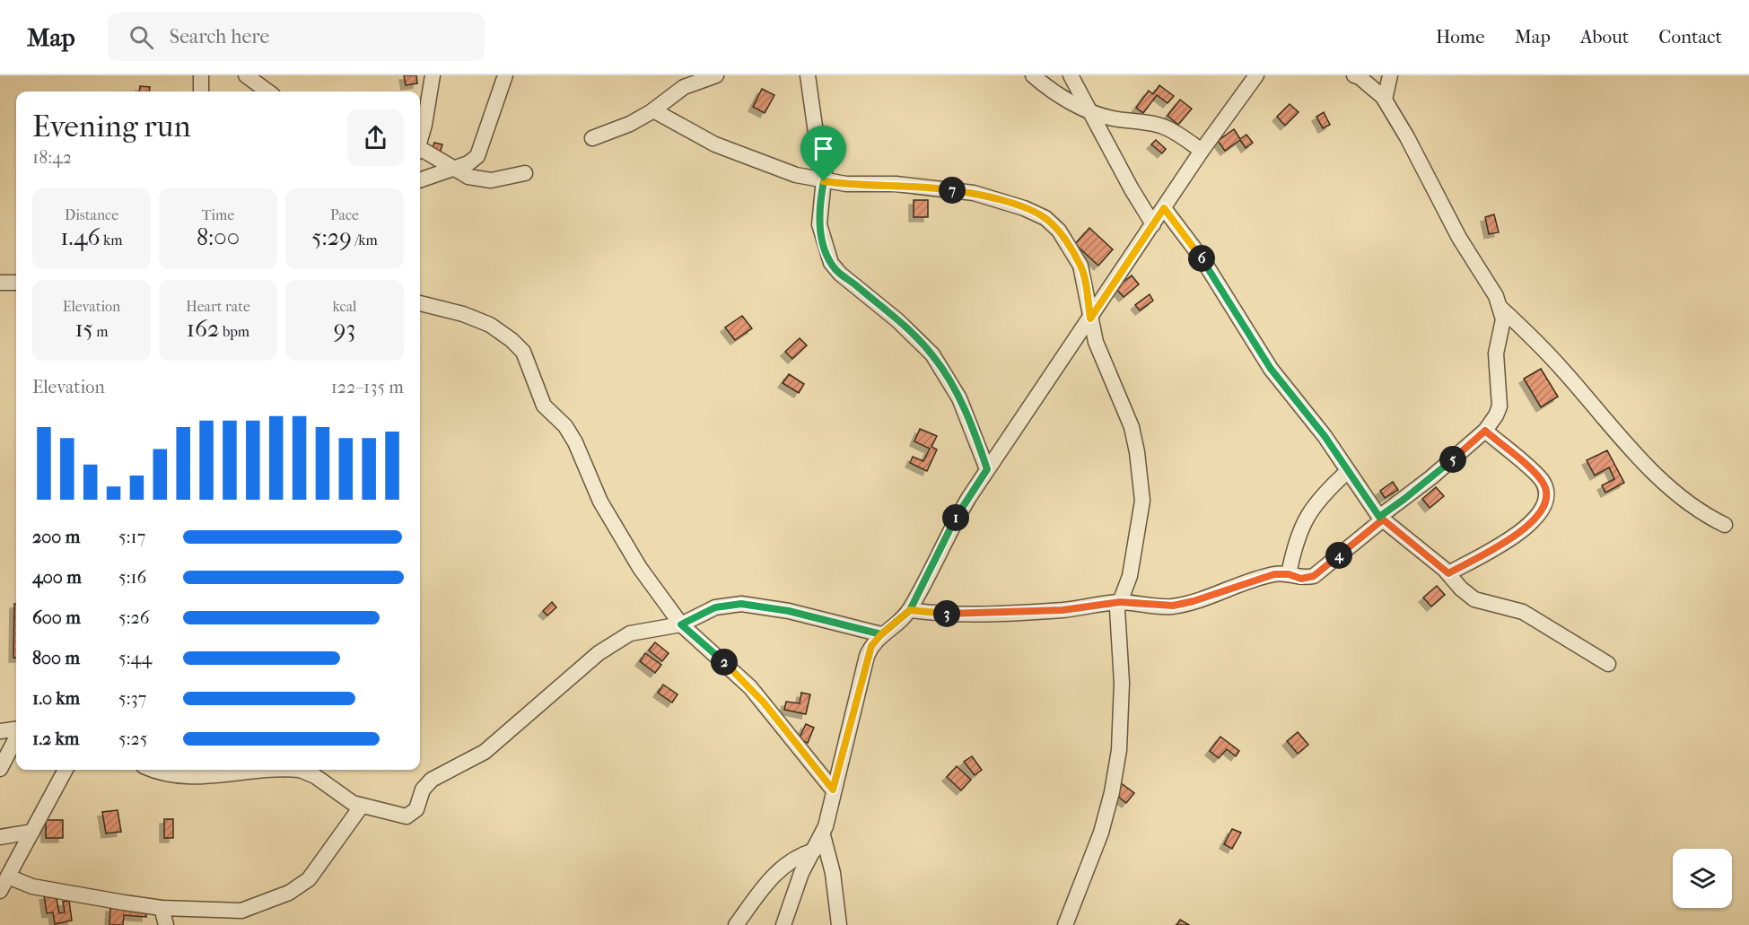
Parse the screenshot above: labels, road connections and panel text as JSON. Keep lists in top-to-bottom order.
{
  "page": {
    "header": "Map",
    "search": "Search here",
    "nav": [
      "Home",
      "Map",
      "About",
      "Contact"
    ],
    "heading": ["Evening run", "18:42"],
    "pins": [
      "7",
      "6",
      "5",
      "1",
      "4",
      "3",
      "2"
    ],
    "stats": [
      ["Distance", "1.46 km"],
      ["Time", "8:00"],
      ["Pace", "5:29 /km"],
      ["Elevation", "15 m"],
      ["Heart rate", "162 bpm"],
      ["kcal", "93"]
    ],
    "chart": ["Elevation", "122–135 m"],
    "list": [
      {
        "name": "200 m",
        "note": "5:17"
      },
      {
        "name": "400 m",
        "note": "5:16"
      },
      {
        "name": "600 m",
        "note": "5:26"
      },
      {
        "name": "800 m",
        "note": "5:44"
      },
      {
        "name": "1.0 km",
        "note": "5:37"
      },
      {
        "name": "1.2 km",
        "note": "5:25"
      }
    ]
  }
}
